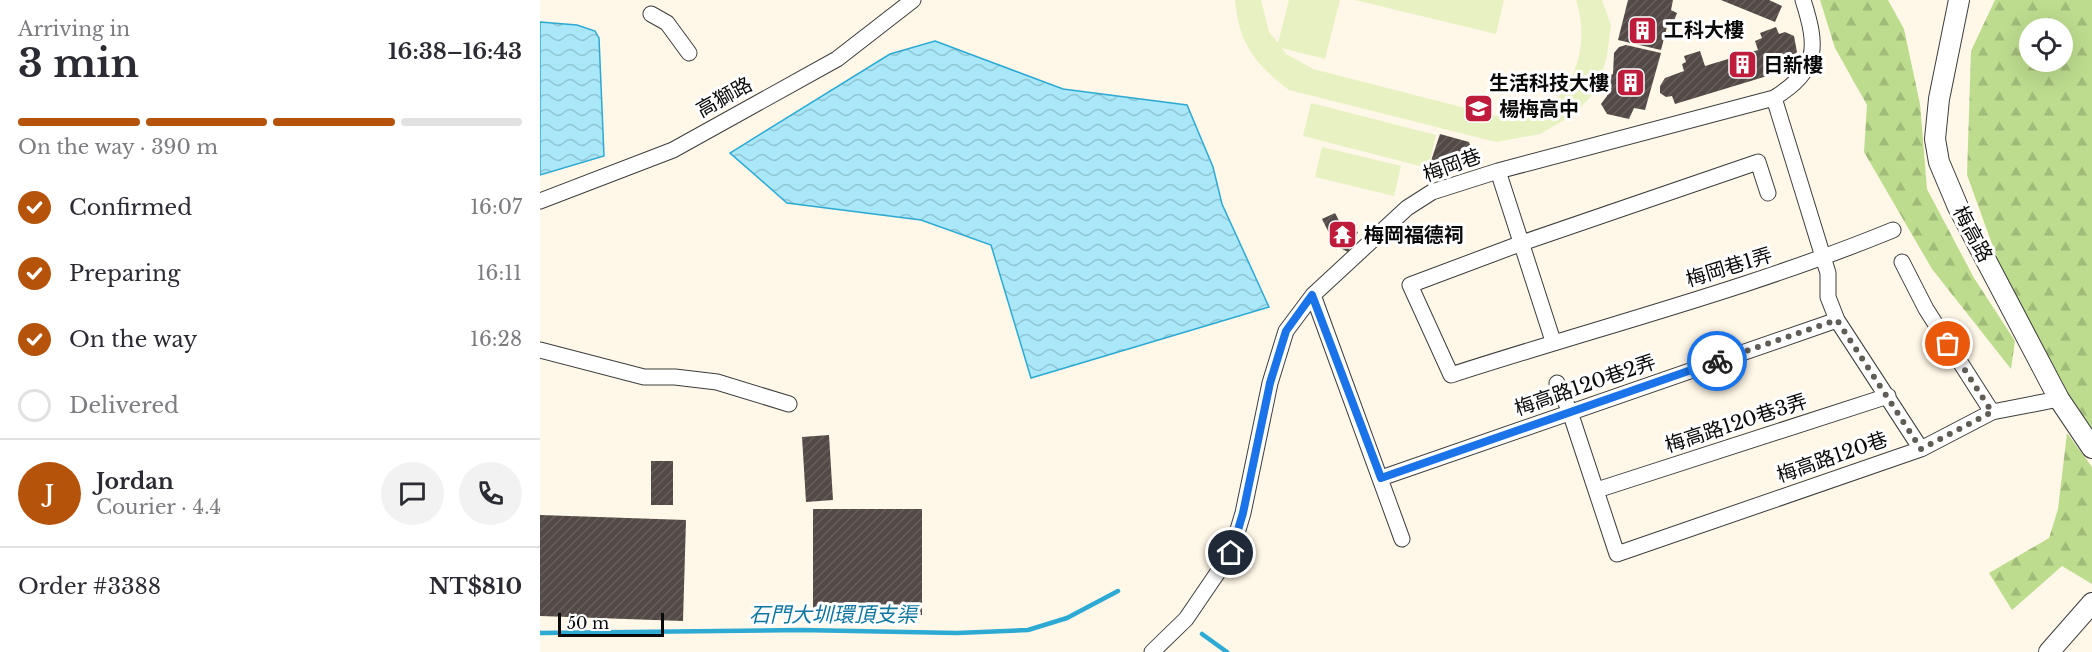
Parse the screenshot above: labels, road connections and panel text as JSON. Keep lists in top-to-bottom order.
{
  "streets": {
    "street": [
      "高獅路",
      "梅岡巷",
      "梅高路",
      "梅岡巷1弄",
      "梅高路120巷2弄",
      "梅高路120巷3弄",
      "梅高路120巷"
    ]
  },
  "crossings": [
    ["梅高路", "梅高路120巷"],
    ["梅高路120巷3弄", "梅高路120巷"]
  ],
  "water": ["石門大圳環頂支渠"],
  "places": {
    "building": ["工科大樓", "日新樓", "生活科技大樓"],
    "school or university": ["楊梅高中"],
    "temple": ["梅岡福德祠"]
  },
  "scale_bar": "50 m",
  "page": {
    "heading": ["3 min", "Arriving in", "16:38–16:43"],
    "panel": [
      "Jordan",
      "Courier · 4.4",
      "Order #3388",
      "NT$810"
    ],
    "bar": "On the way · 390 m",
    "list": [
      ["Confirmed", "16:07"],
      ["Preparing", "16:11"],
      ["On the way", "16:28"],
      "Delivered"
    ],
    "round": "J",
    "scale": "50 m"
  }
}
